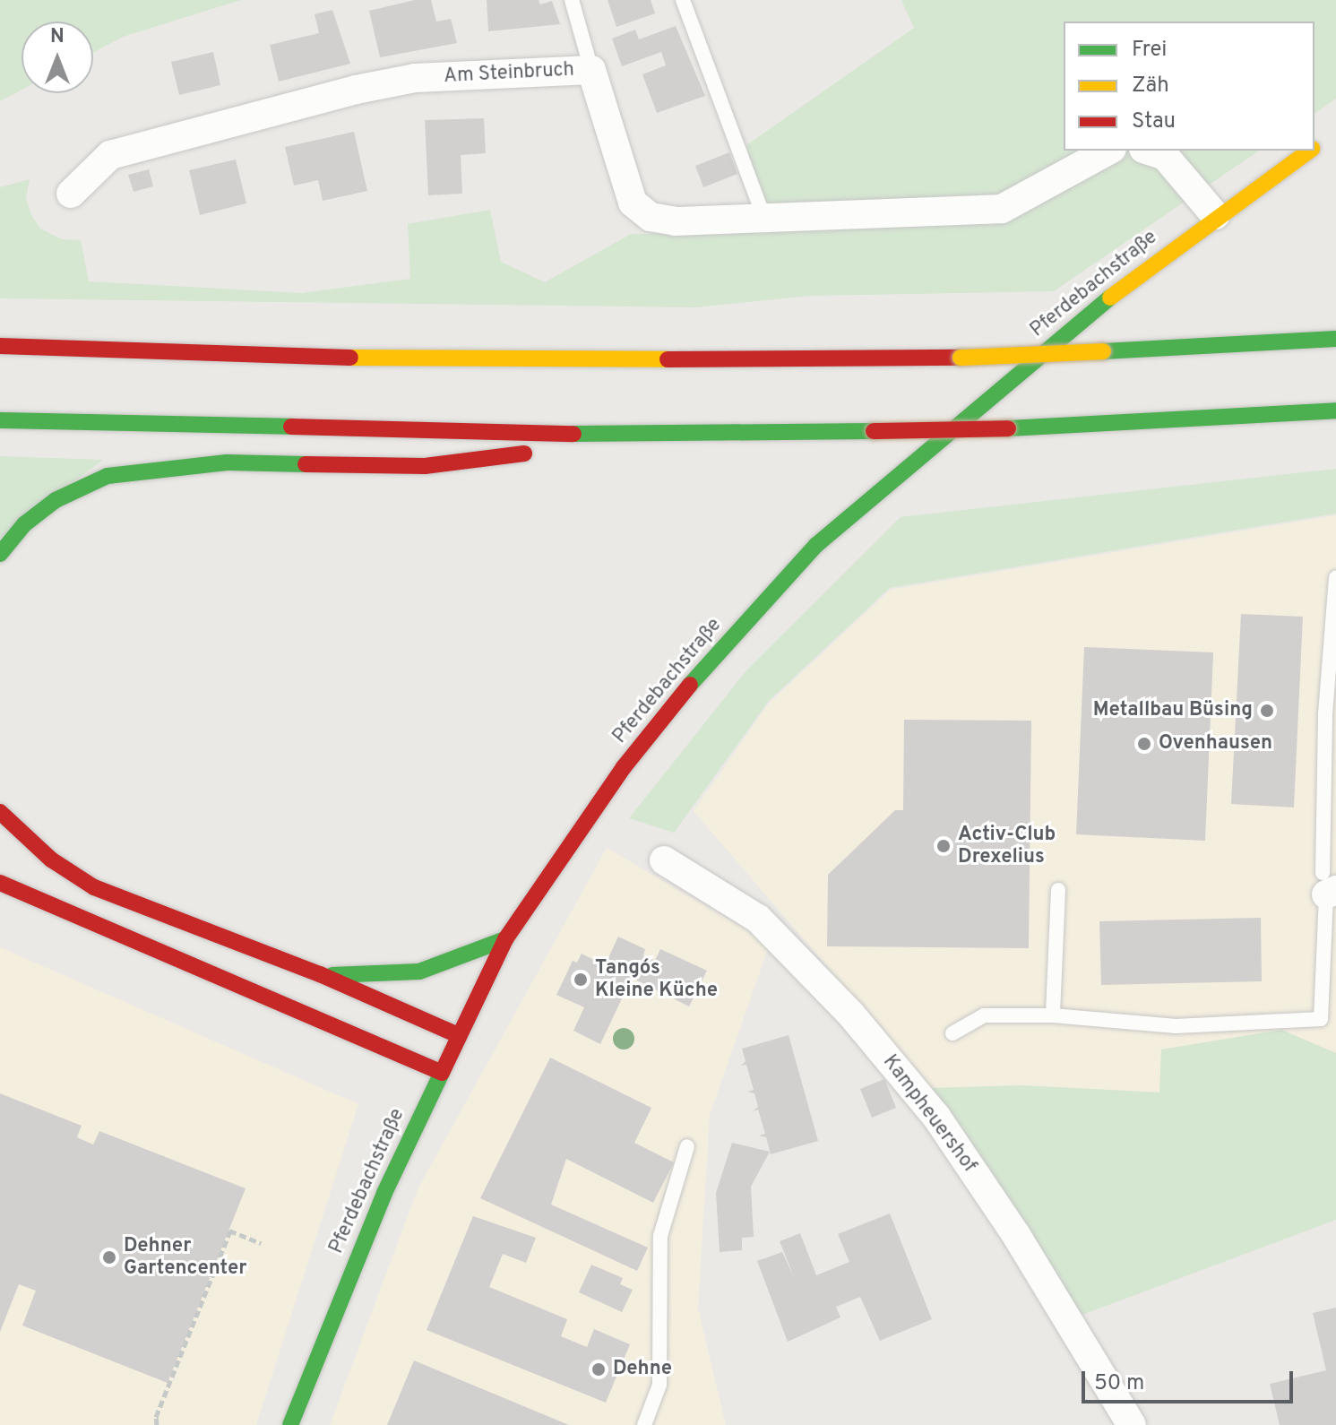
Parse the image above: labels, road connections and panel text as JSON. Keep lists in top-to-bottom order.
{
  "streets": {
    "main road": ["Pferdebachstraße"],
    "street": ["Am Steinbruch", "Kampheuershof"]
  },
  "places": [
    "Metallbau Büsing",
    "Ovenhausen",
    "Activ-Club Drexelius",
    "Tango´s Kleine Küche",
    "Dehner Gartencenter",
    "Dehne"
  ],
  "legend": ["Frei", "Zäh", "Stau"],
  "scale_bar": "50 m",
  "north": "top"
}
